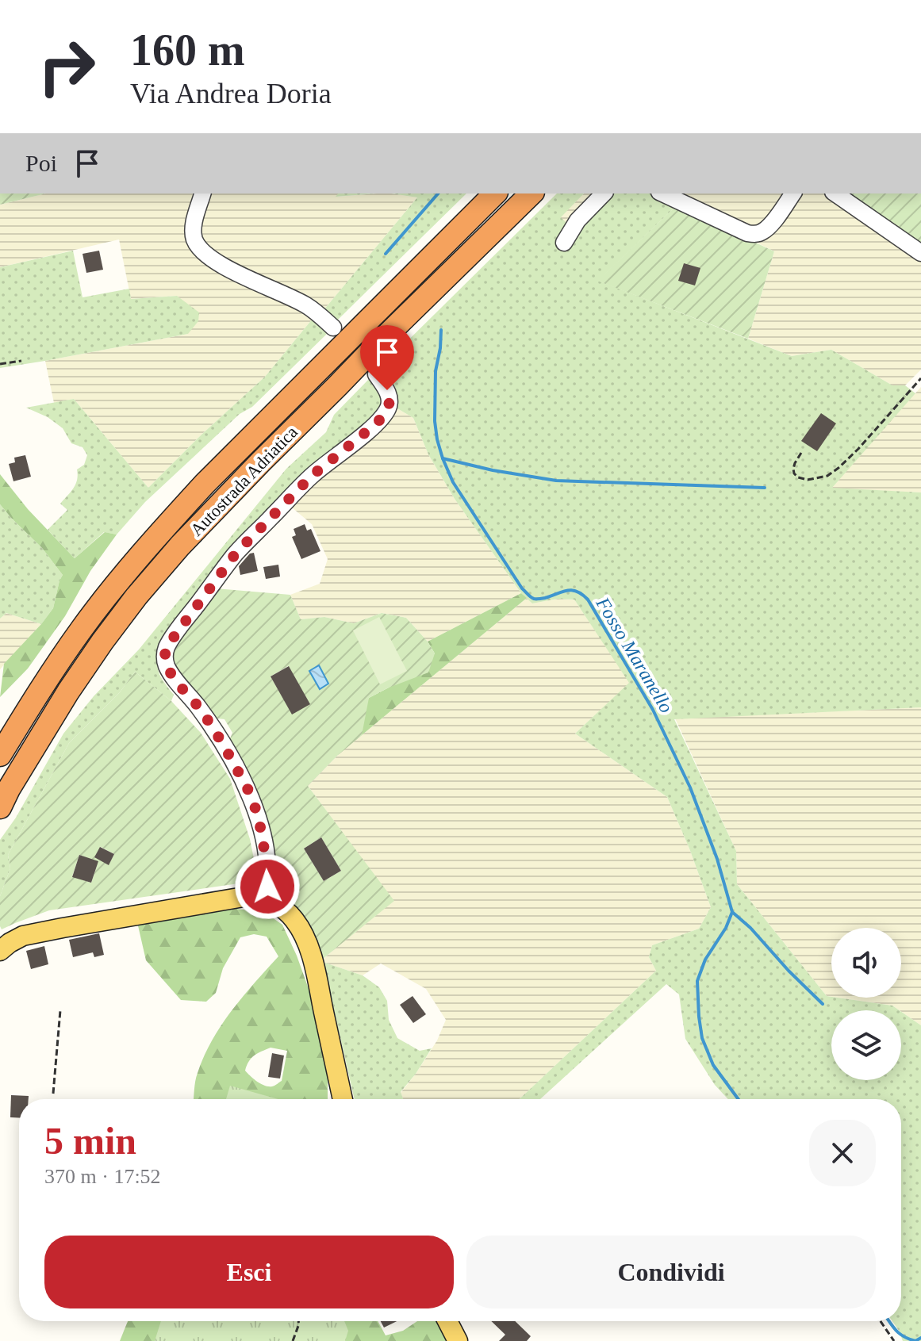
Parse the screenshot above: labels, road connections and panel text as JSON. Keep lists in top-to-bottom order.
{
  "streets": {
    "highway": ["Autostrada Adriatica"]
  },
  "water": ["Fosso Maranello"],
  "page": {
    "turn": ["160 m", "Via Andrea Doria"],
    "then": "Poi",
    "heading": ["5 min", "370 m · 17:52"],
    "buttons": ["Esci", "Condividi"]
  }
}
